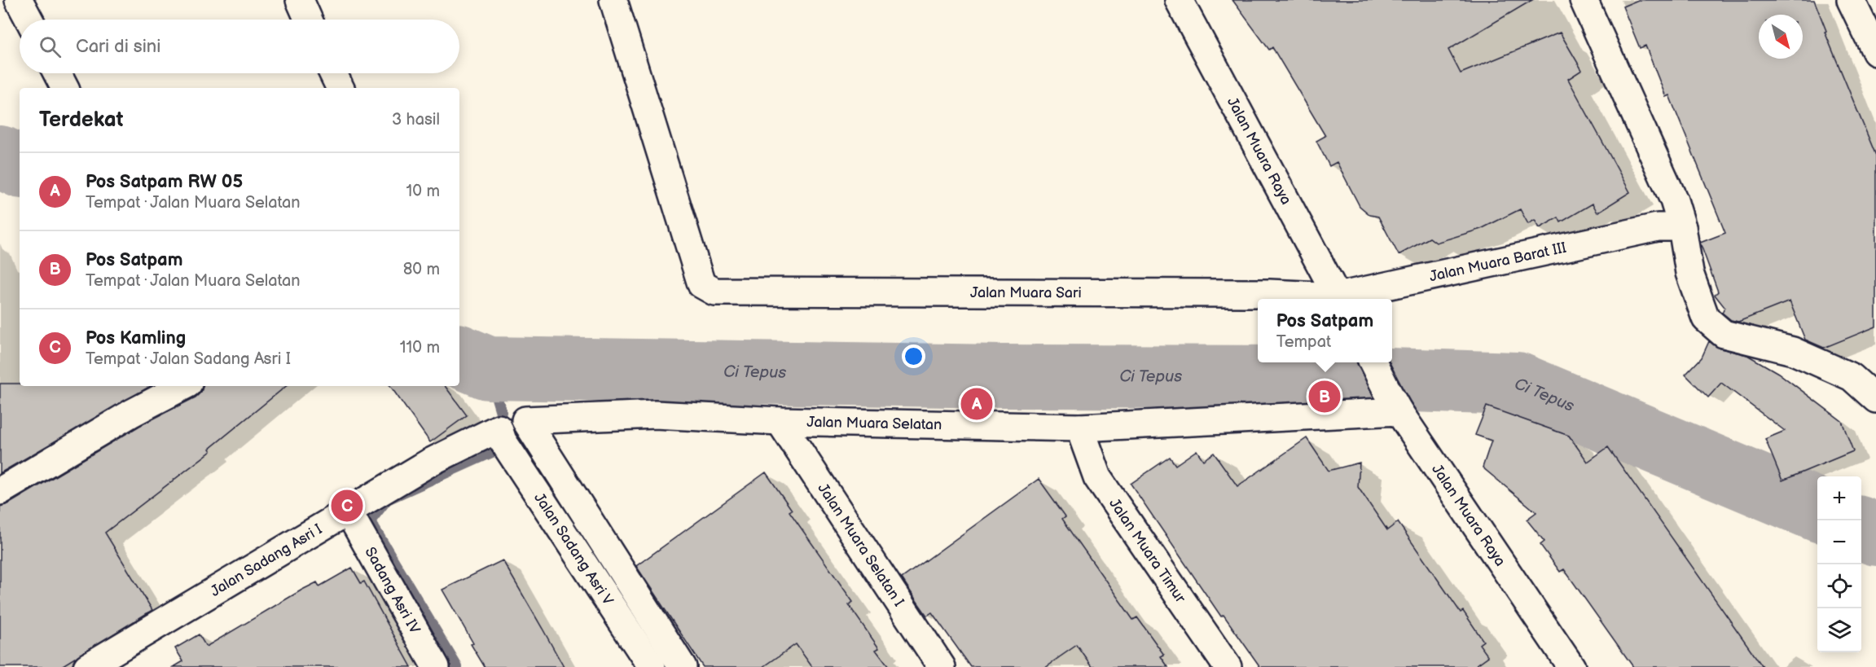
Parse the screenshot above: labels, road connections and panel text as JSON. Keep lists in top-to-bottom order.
{
  "streets": {
    "street": [
      "Jalan Muara Raya",
      "Jalan Muara Barat III",
      "Jalan Muara Sari",
      "Jalan Muara Selatan",
      "Jalan Muara Selatan I",
      "Jalan Sadang Asri V",
      "Jalan Muara Timur",
      "Jalan Sadang Asri I",
      "Sadang Asri IV"
    ]
  },
  "crossings": [
    ["Jalan Muara Raya", "Jalan Muara Selatan"],
    ["Jalan Muara Selatan", "Jalan Muara Selatan I"],
    ["Jalan Muara Selatan", "Jalan Muara Timur"],
    ["Jalan Sadang Asri V", "Jalan Sadang Asri I"],
    ["Jalan Sadang Asri I", "Sadang Asri IV"]
  ],
  "water": ["Ci Tepus"],
  "north": "bottom right",
  "page": {
    "search": "Cari di sini",
    "heading": ["Terdekat", "3 hasil"],
    "list": [
      {
        "mark": "A",
        "name": "Pos Satpam RW 05",
        "note": "Tempat · Jalan Muara Selatan",
        "value": "10 m"
      },
      {
        "mark": "B",
        "name": "Pos Satpam",
        "note": "Tempat · Jalan Muara Selatan",
        "value": "80 m"
      },
      {
        "mark": "C",
        "name": "Pos Kamling",
        "note": "Tempat · Jalan Sadang Asri I",
        "value": "110 m"
      }
    ],
    "popup": ["Pos Satpam", "Tempat"],
    "pins": ["B", "A", "C"],
    "map_buttons": ["+", "−"]
  }
}
